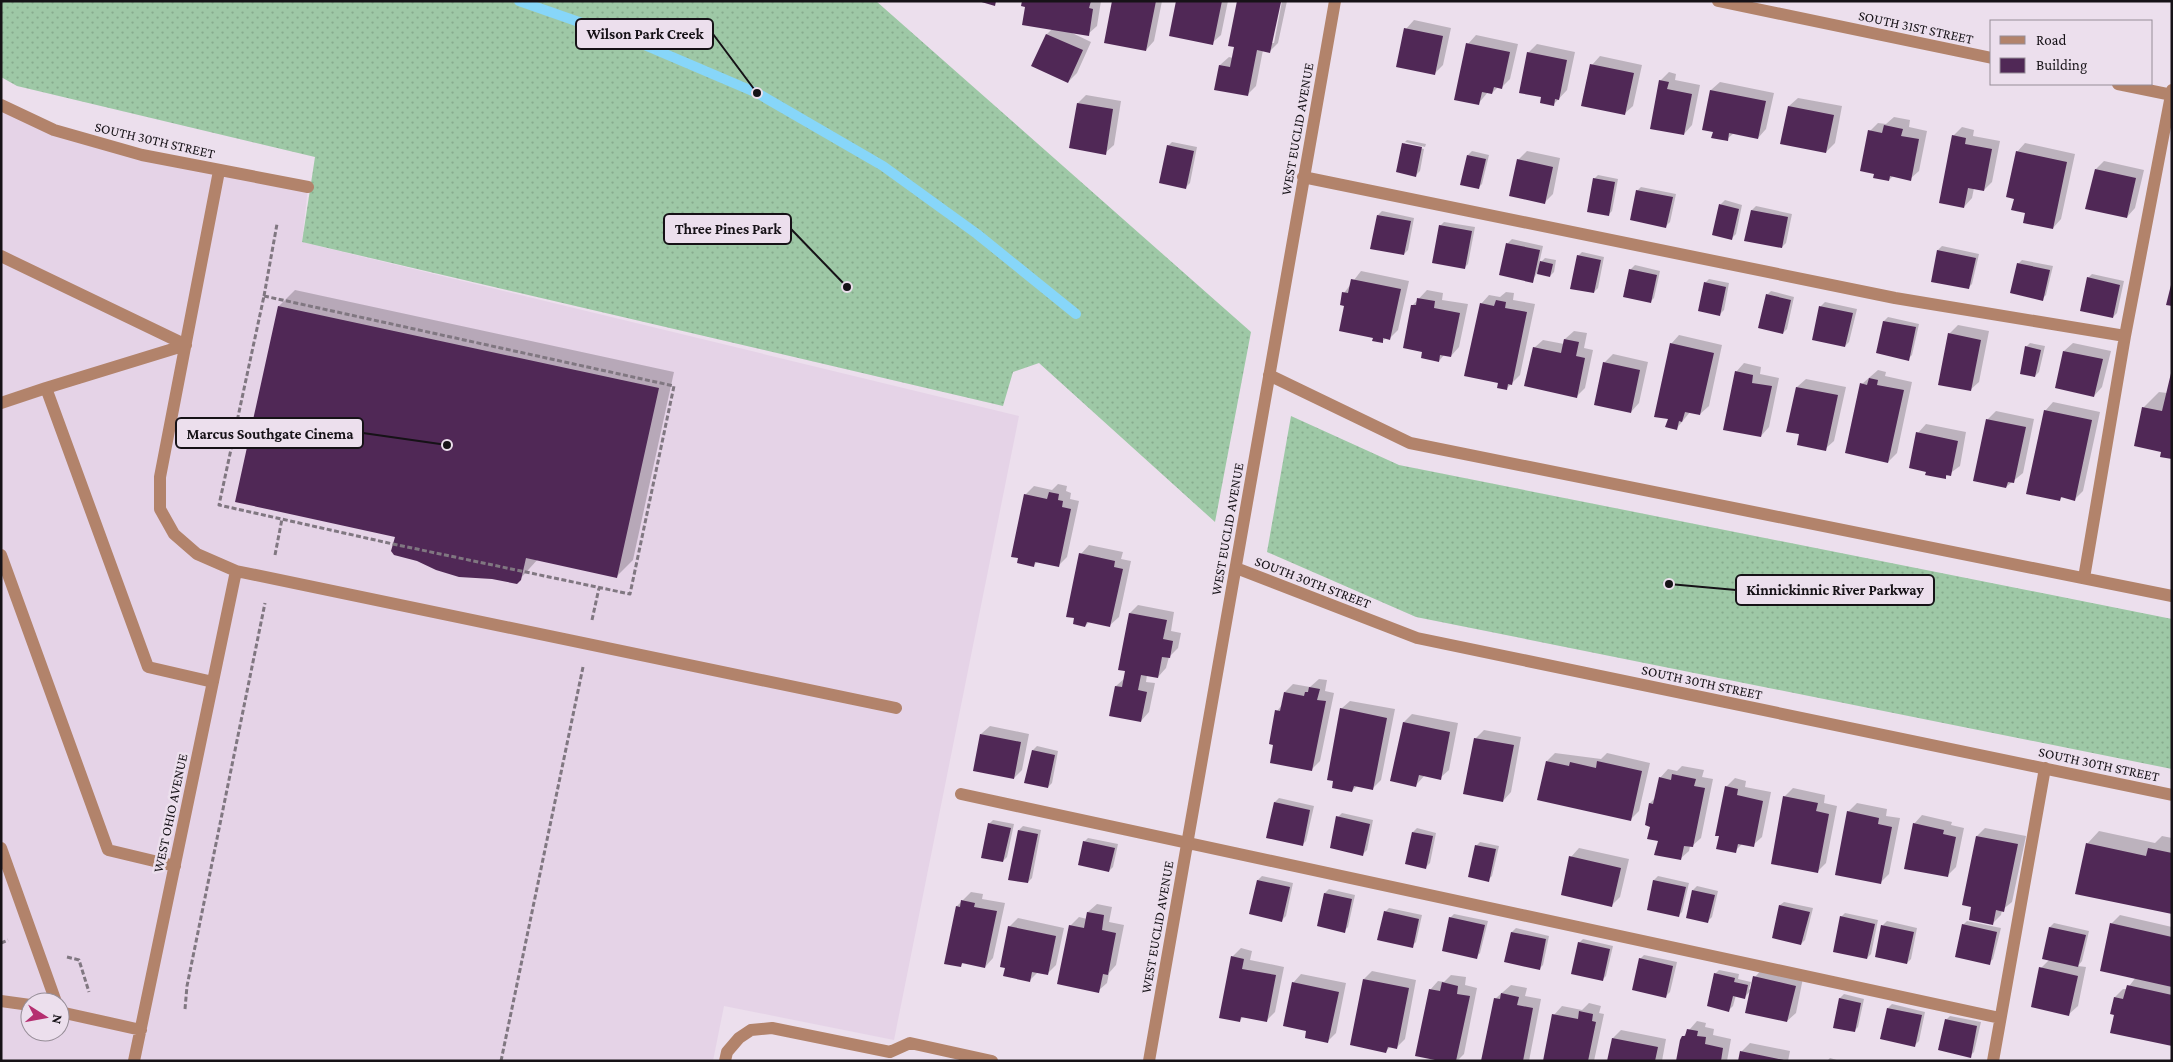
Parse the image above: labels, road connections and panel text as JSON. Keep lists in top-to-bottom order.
{
  "streets": {
    "street": [
      "SOUTH 31ST STREET",
      "WEST EUCLID AVENUE",
      "SOUTH 30TH STREET",
      "WEST OHIO AVENUE"
    ]
  },
  "crossings": [
    ["WEST EUCLID AVENUE", "SOUTH 30TH STREET"]
  ],
  "places": [
    "Wilson Park Creek",
    "Three Pines Park",
    "Marcus Southgate Cinema",
    "Kinnickinnic River Parkway"
  ],
  "legend": ["Road", "Building"],
  "north": "right"
}
